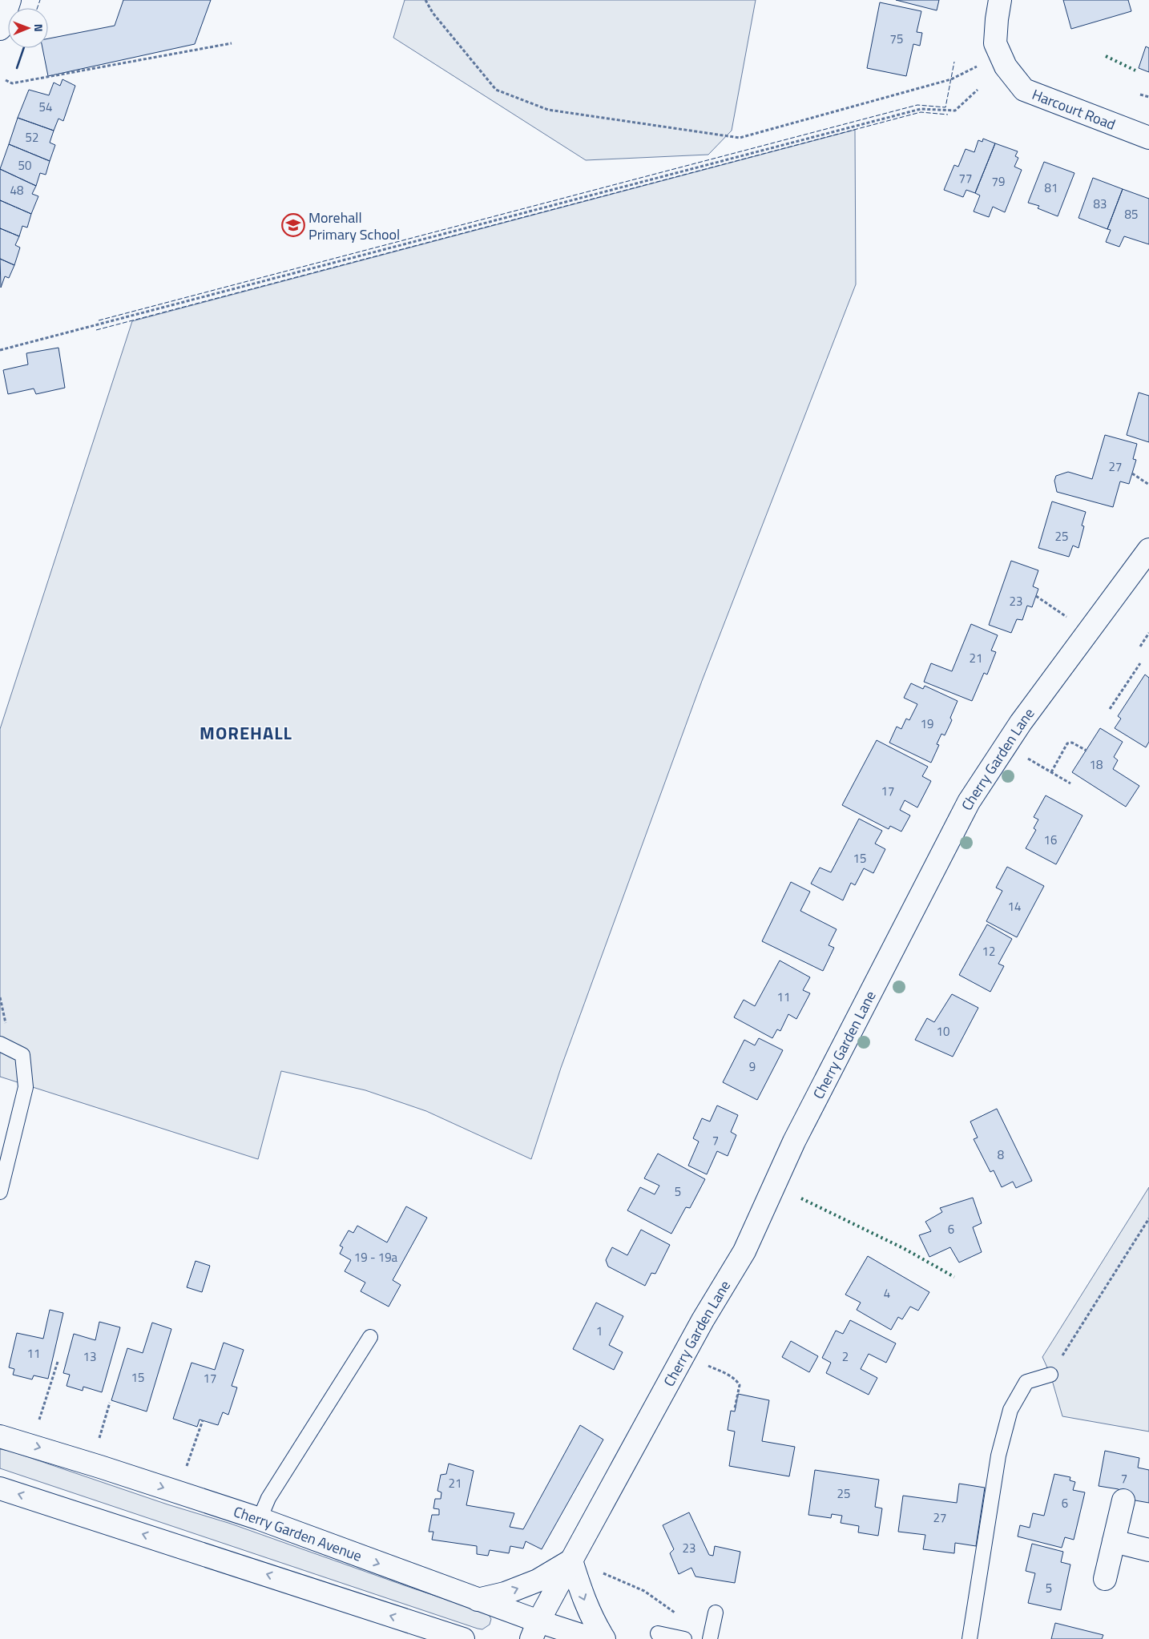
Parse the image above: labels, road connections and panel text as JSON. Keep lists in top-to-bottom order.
{
  "streets": {
    "street": ["Harcourt Road", "Cherry Garden Lane", "Cherry Garden Avenue"]
  },
  "crossings": [
    ["Cherry Garden Lane", "Cherry Garden Avenue"]
  ],
  "districts": ["MOREHALL"],
  "places": {
    "school or university": ["Morehall Primary School"]
  },
  "house_numbers": [
    "75",
    "54",
    "52",
    "50",
    "77",
    "79",
    "81",
    "48",
    "83",
    "85",
    "27",
    "25",
    "23",
    "21",
    "19",
    "18",
    "17",
    "16",
    "15",
    "14",
    "12",
    "11",
    "10",
    "9",
    "7",
    "8",
    "5",
    "6",
    "19 - 19a",
    "4",
    "1",
    "11",
    "13",
    "2",
    "15",
    "17",
    "7",
    "21",
    "25",
    "6",
    "27",
    "23",
    "5"
  ],
  "north": "right"
}
